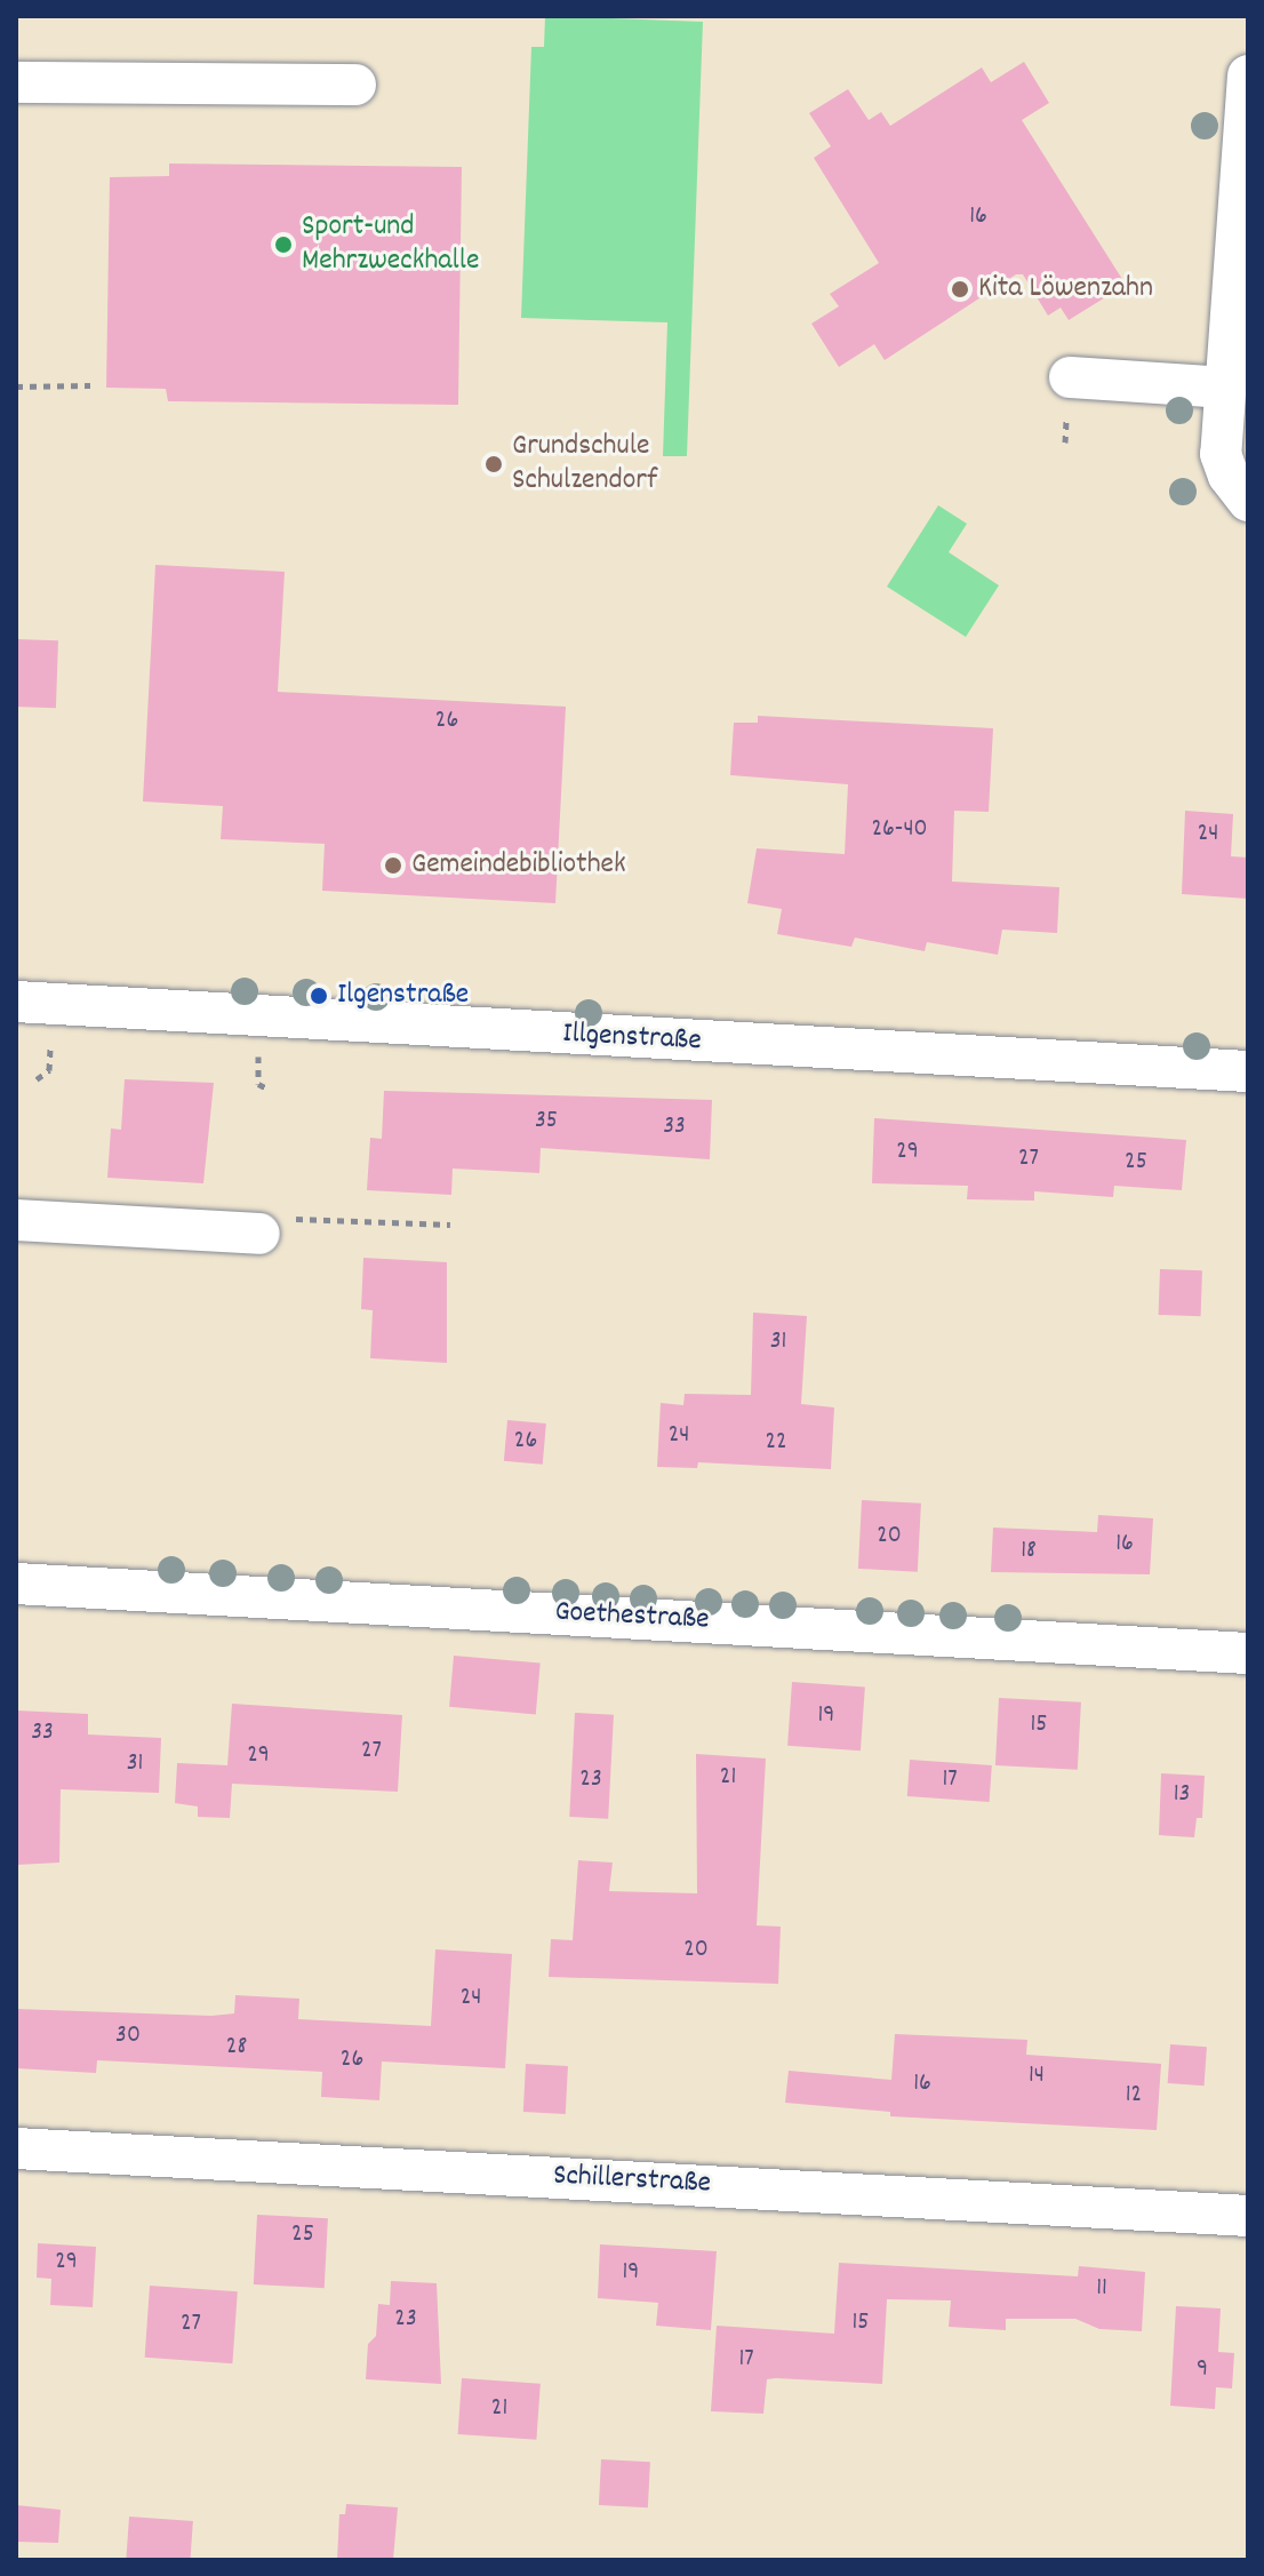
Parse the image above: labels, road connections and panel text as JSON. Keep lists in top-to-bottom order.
{
  "streets": {
    "street": ["Illgenstraße", "Goethestraße", "Schillerstraße"]
  },
  "places": [
    "Sport-und Mehrzweckhalle",
    "Kita Löwenzahn",
    "Grundschule Schulzendorf",
    "Gemeindebibliothek",
    "Ilgenstraße"
  ],
  "house_numbers": [
    "16",
    "26",
    "26-40",
    "24",
    "35",
    "33",
    "29",
    "27",
    "25",
    "31",
    "24",
    "26",
    "22",
    "20",
    "16",
    "18",
    "19",
    "15",
    "33",
    "27",
    "29",
    "31",
    "21",
    "23",
    "17",
    "13",
    "20",
    "24",
    "30",
    "28",
    "26",
    "14",
    "16",
    "12",
    "25",
    "29",
    "19",
    "11",
    "23",
    "15",
    "27",
    "17",
    "9",
    "21"
  ]
}
